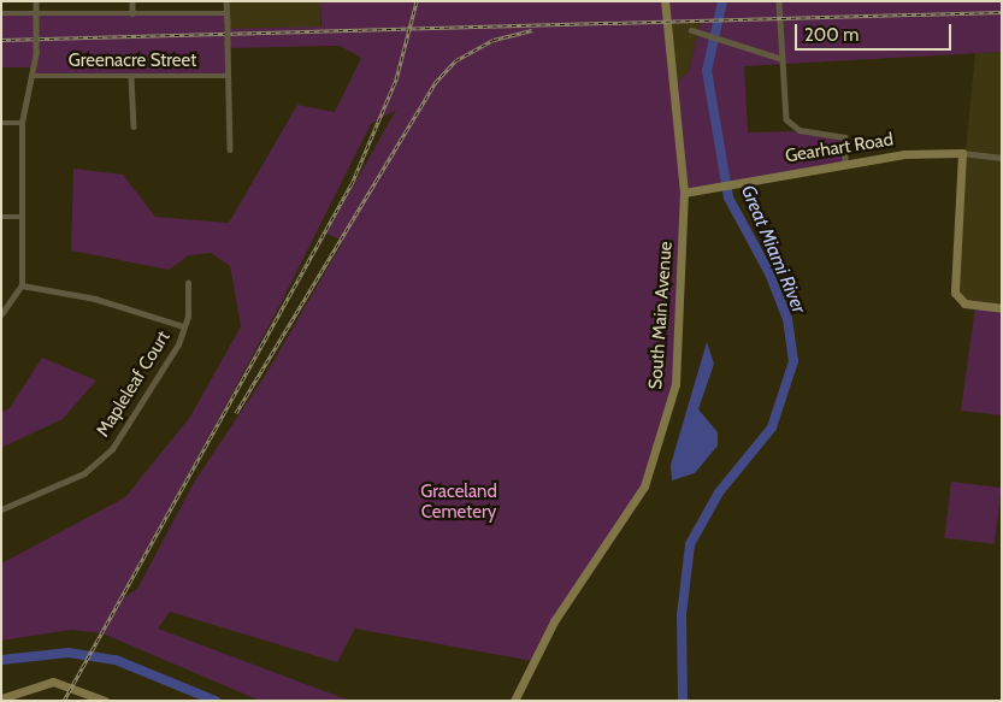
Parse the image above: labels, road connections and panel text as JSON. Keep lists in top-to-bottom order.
{
  "streets": {
    "main road": ["Gearhart Road", "South Main Avenue"],
    "street": ["Greenacre Street", "Mapleleaf Court"]
  },
  "crossings": [
    ["Gearhart Road", "South Main Avenue"]
  ],
  "water": ["Great Miami River"],
  "parks": ["Graceland Cemetery"],
  "scale_bar": "200 m"
}
